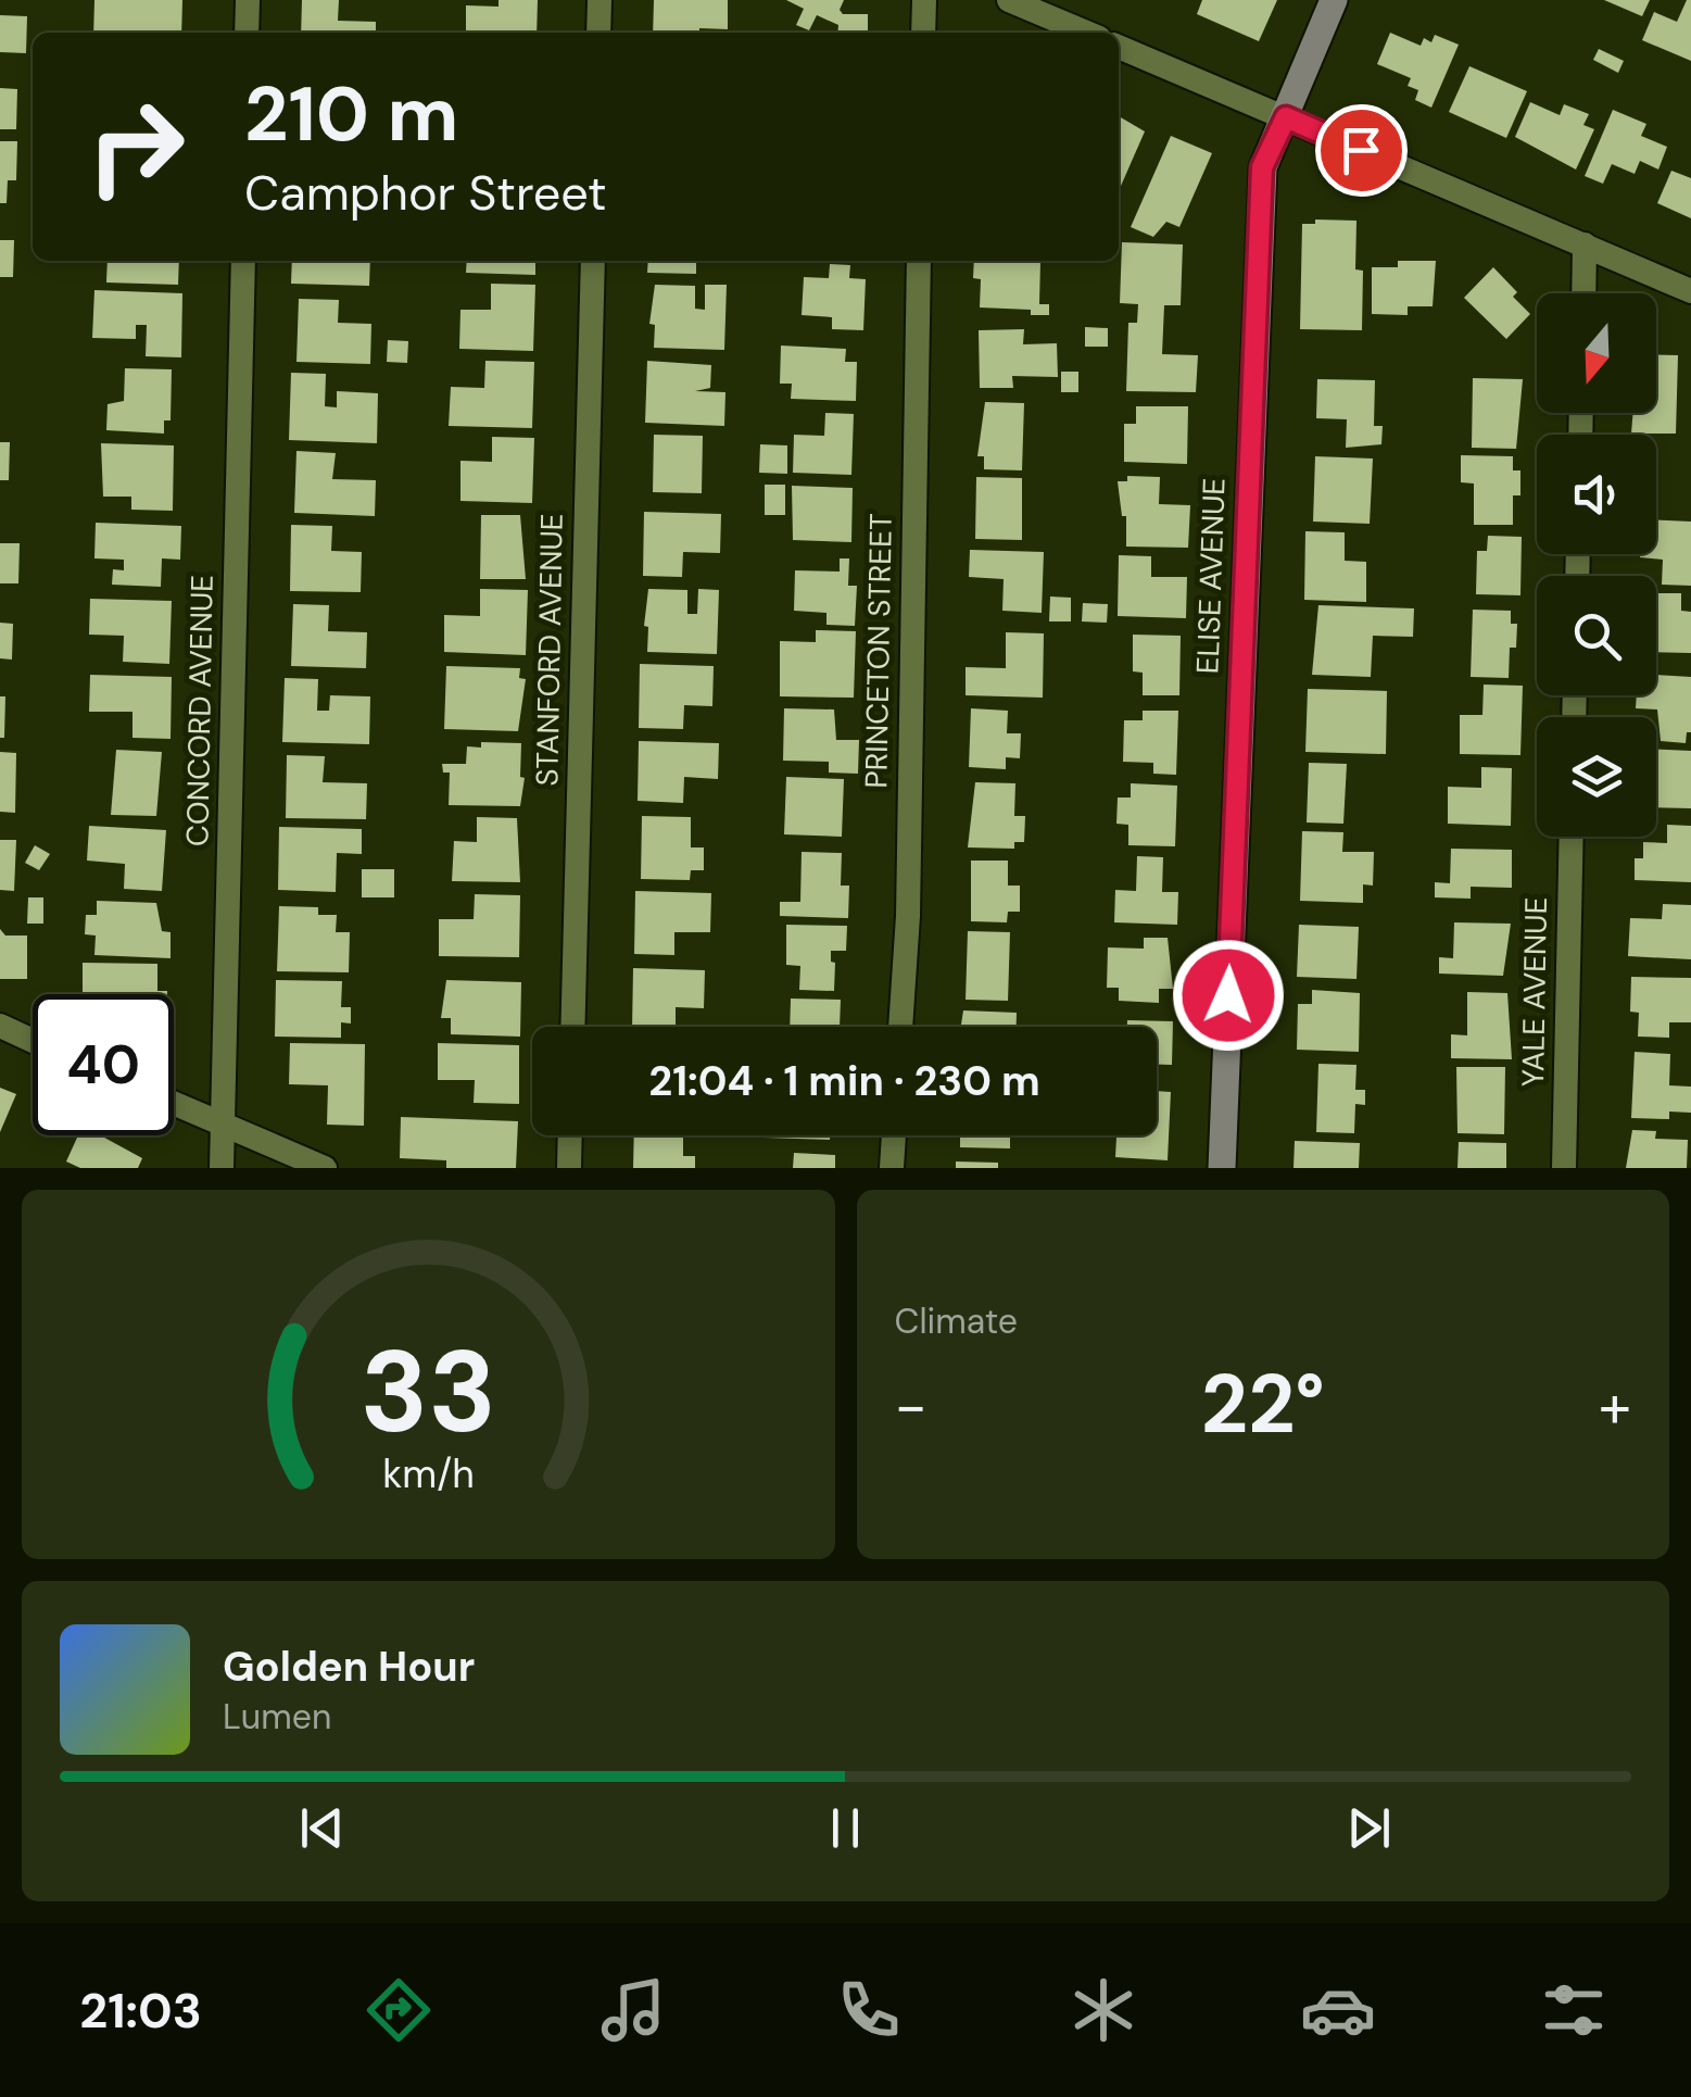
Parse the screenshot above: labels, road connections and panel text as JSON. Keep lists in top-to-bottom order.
{
  "streets": {
    "street": [
      "ELISE AVENUE",
      "STANFORD AVENUE",
      "PRINCETON STREET",
      "CONCORD AVENUE",
      "YALE AVENUE"
    ]
  },
  "north": "bottom",
  "page": {
    "turn": ["210 m", "Camphor Street"],
    "limit": "40",
    "trip": "21:04 · 1 min · 230 m",
    "tile": "Climate",
    "heat": ["−", "22°", "+"],
    "song": ["Golden Hour", "Lumen"],
    "tabs": "21:03",
    "gauge": ["33", "km/h"]
  }
}
